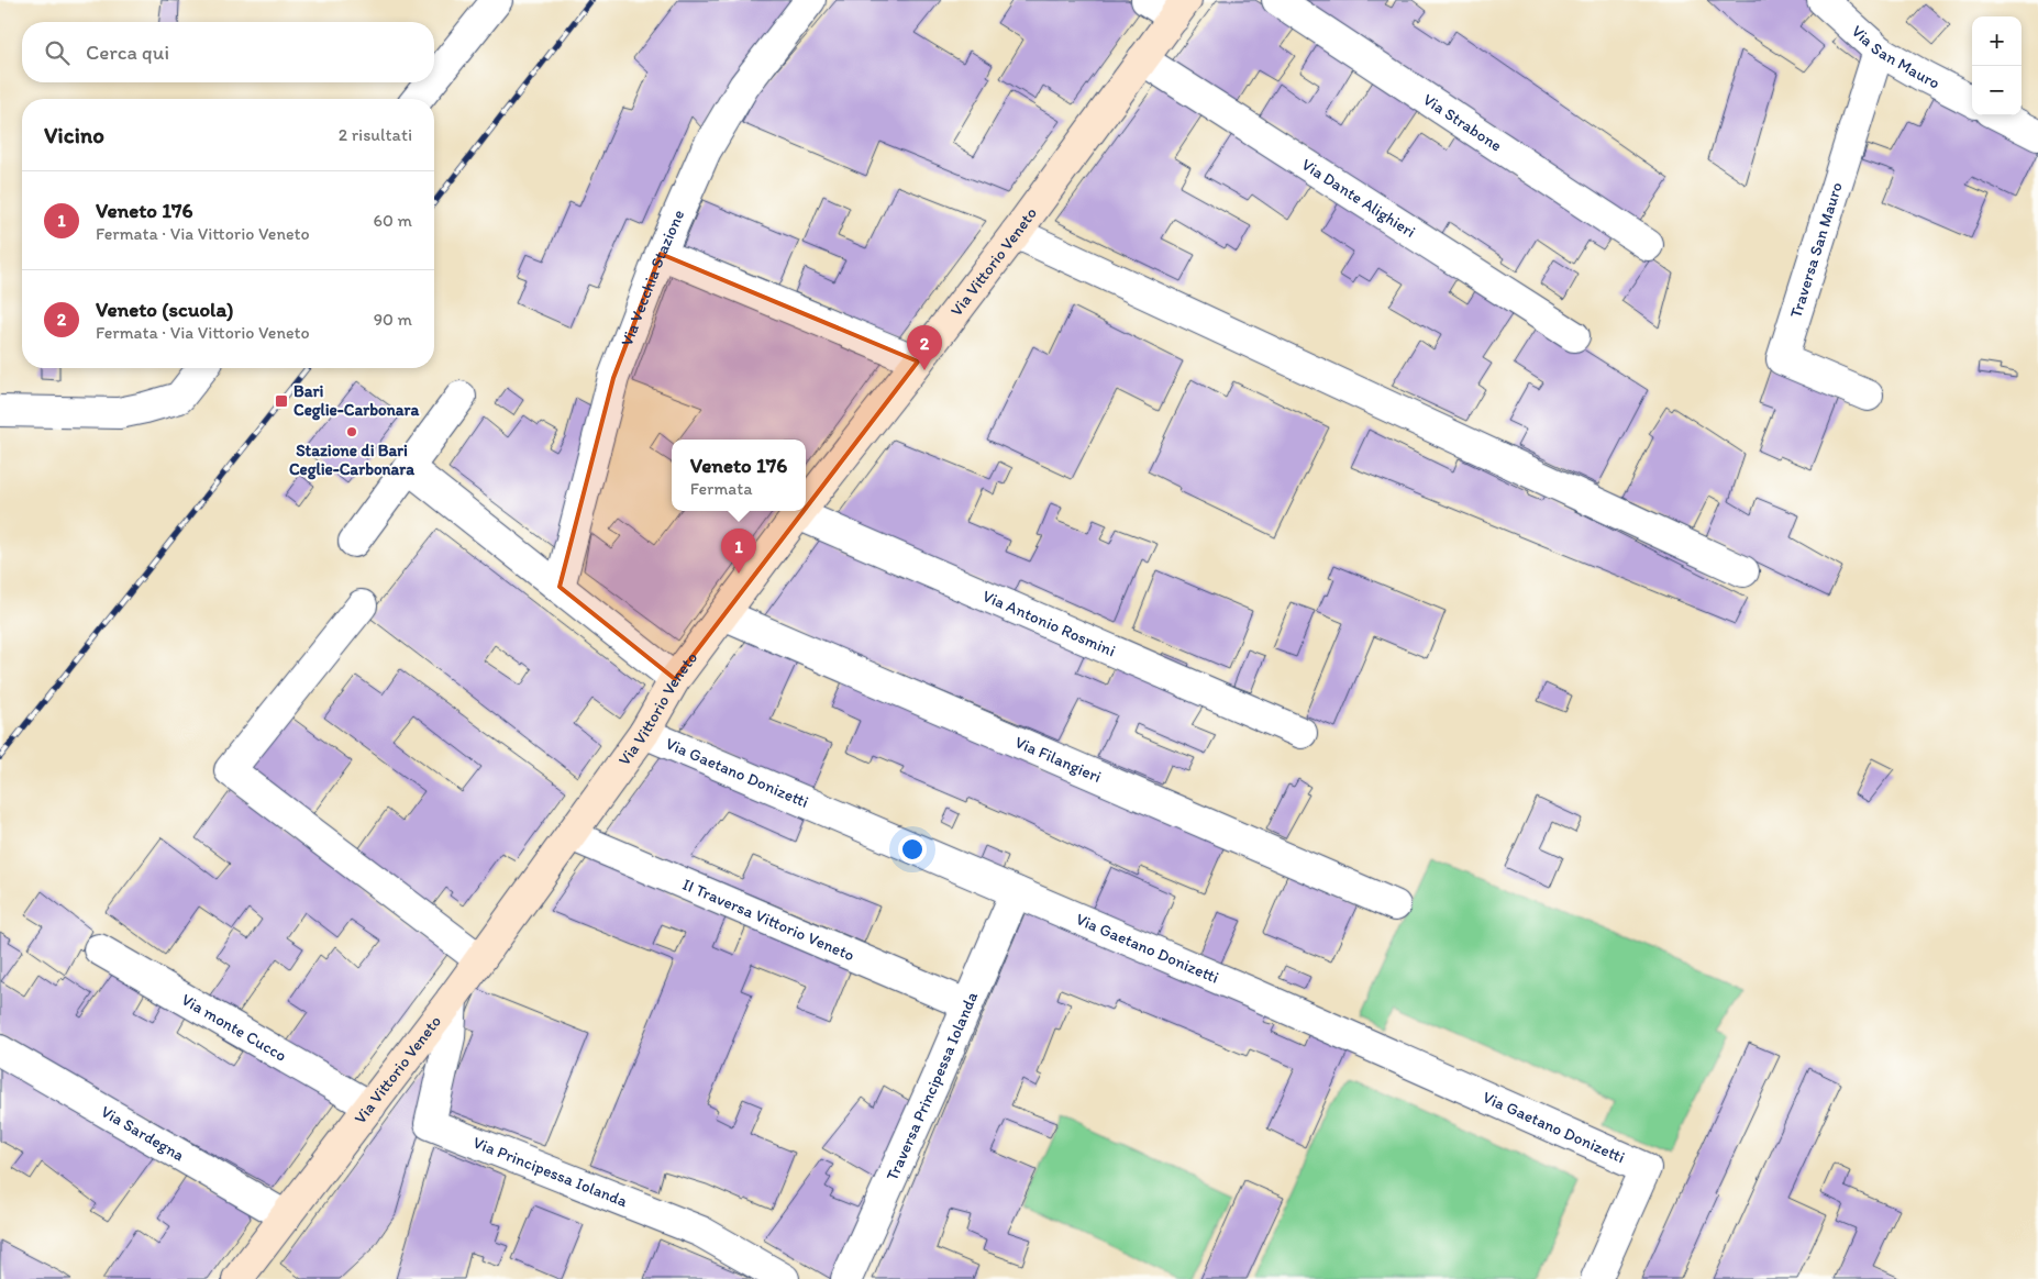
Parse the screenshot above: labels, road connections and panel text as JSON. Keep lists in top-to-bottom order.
{
  "streets": {
    "street": [
      "Via San Mauro",
      "Via Strabone",
      "Via Dante Alighieri",
      "Traversa San Mauro",
      "Via Vittorio Veneto",
      "Via Vecchia Stazione",
      "Via Antonio Rosmini",
      "Via Filangieri",
      "Via Gaetano Donizetti",
      "II Traversa Vittorio Veneto",
      "Via monte Cucco",
      "Traversa Principessa Iolanda",
      "Via Sardegna",
      "Via Principessa Iolanda"
    ]
  },
  "crossings": [
    ["Via San Mauro", "Traversa San Mauro"],
    ["Via Dante Alighieri", "Via Vittorio Veneto"],
    ["Via Vittorio Veneto", "Via Antonio Rosmini"],
    ["Via Vittorio Veneto", "Via Filangieri"],
    ["Via Vittorio Veneto", "Via Gaetano Donizetti"],
    ["Via Vittorio Veneto", "II Traversa Vittorio Veneto"],
    ["Via Vittorio Veneto", "Via monte Cucco"],
    ["Via Vittorio Veneto", "Via Sardegna"],
    ["Via Vittorio Veneto", "Via Principessa Iolanda"],
    ["Via Gaetano Donizetti", "Traversa Principessa Iolanda"],
    ["II Traversa Vittorio Veneto", "Traversa Principessa Iolanda"]
  ],
  "places": {
    "transit": ["Bari Ceglie-Carbonara"],
    "other": ["Stazione di Bari Ceglie-Carbonara"]
  },
  "page": {
    "map_buttons": ["+", "−"],
    "search": "Cerca qui",
    "heading": ["Vicino", "2 risultati"],
    "list": [
      {
        "mark": "1",
        "name": "Veneto 176",
        "note": "Fermata · Via Vittorio Veneto",
        "value": "60 m"
      },
      {
        "mark": "2",
        "name": "Veneto (scuola)",
        "note": "Fermata · Via Vittorio Veneto",
        "value": "90 m"
      }
    ],
    "pins": ["2", "1"],
    "popup": ["Veneto 176", "Fermata"]
  }
}
